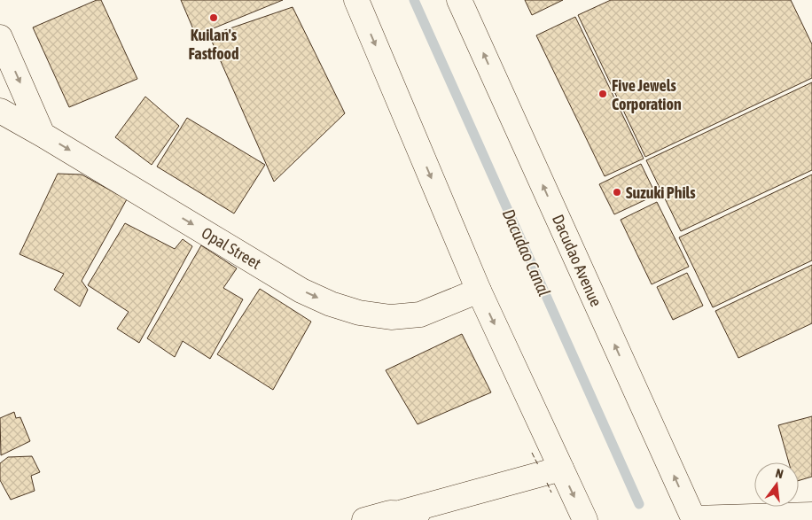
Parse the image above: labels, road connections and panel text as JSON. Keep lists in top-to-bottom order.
{
  "streets": {
    "main road": ["Opal Street", "Dacudao Avenue"]
  },
  "one_way": ["Opal Street"],
  "water": ["Dacudao Canal"],
  "places": ["Kuilan's Fastfood", "Five Jewels Corporation", "Suzuki Phils"],
  "north": "top"
}
